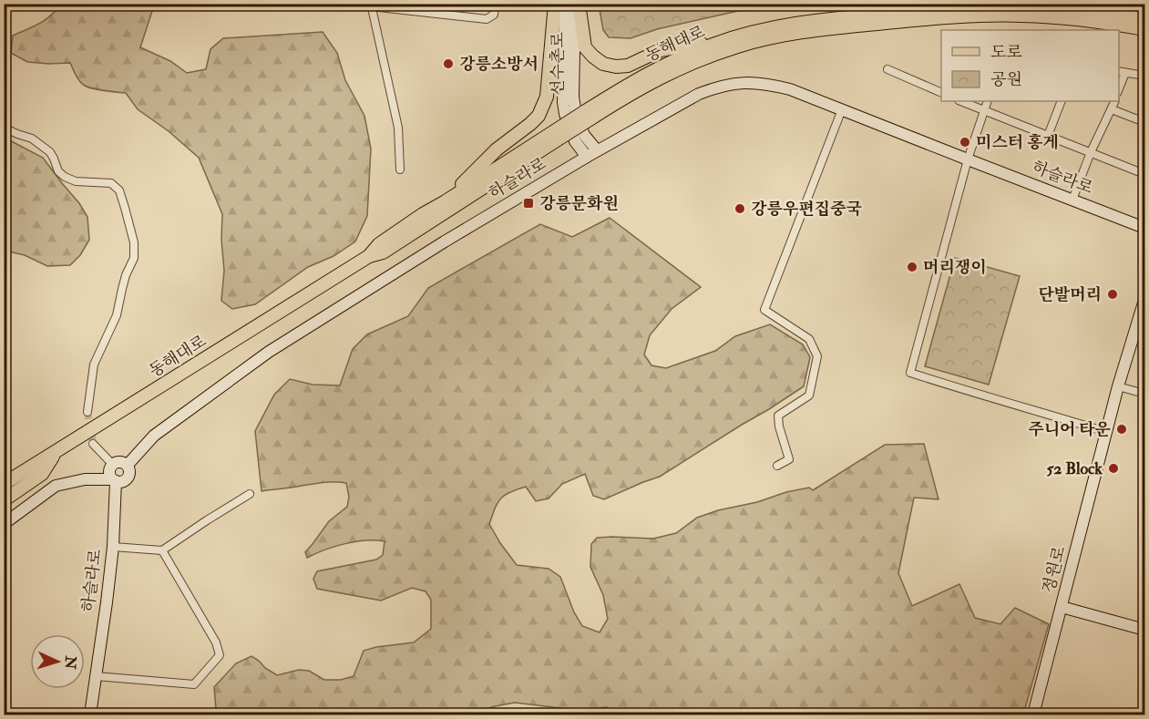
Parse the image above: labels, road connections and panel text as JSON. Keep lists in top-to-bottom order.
{
  "streets": {
    "main road": ["동해대로"],
    "street": ["선수촌로", "하슬라로", "정원로"]
  },
  "crossings": [
    ["선수촌로", "하슬라로"]
  ],
  "places": {
    "other": [
      "강릉소방서",
      "미스터 홍게",
      "강릉우편집중국",
      "머리쟁이",
      "단발머리",
      "주니어 타운",
      "52 Block"
    ],
    "transit": ["강릉문화원"]
  },
  "legend": ["도로", "공원"],
  "north": "right"
}
